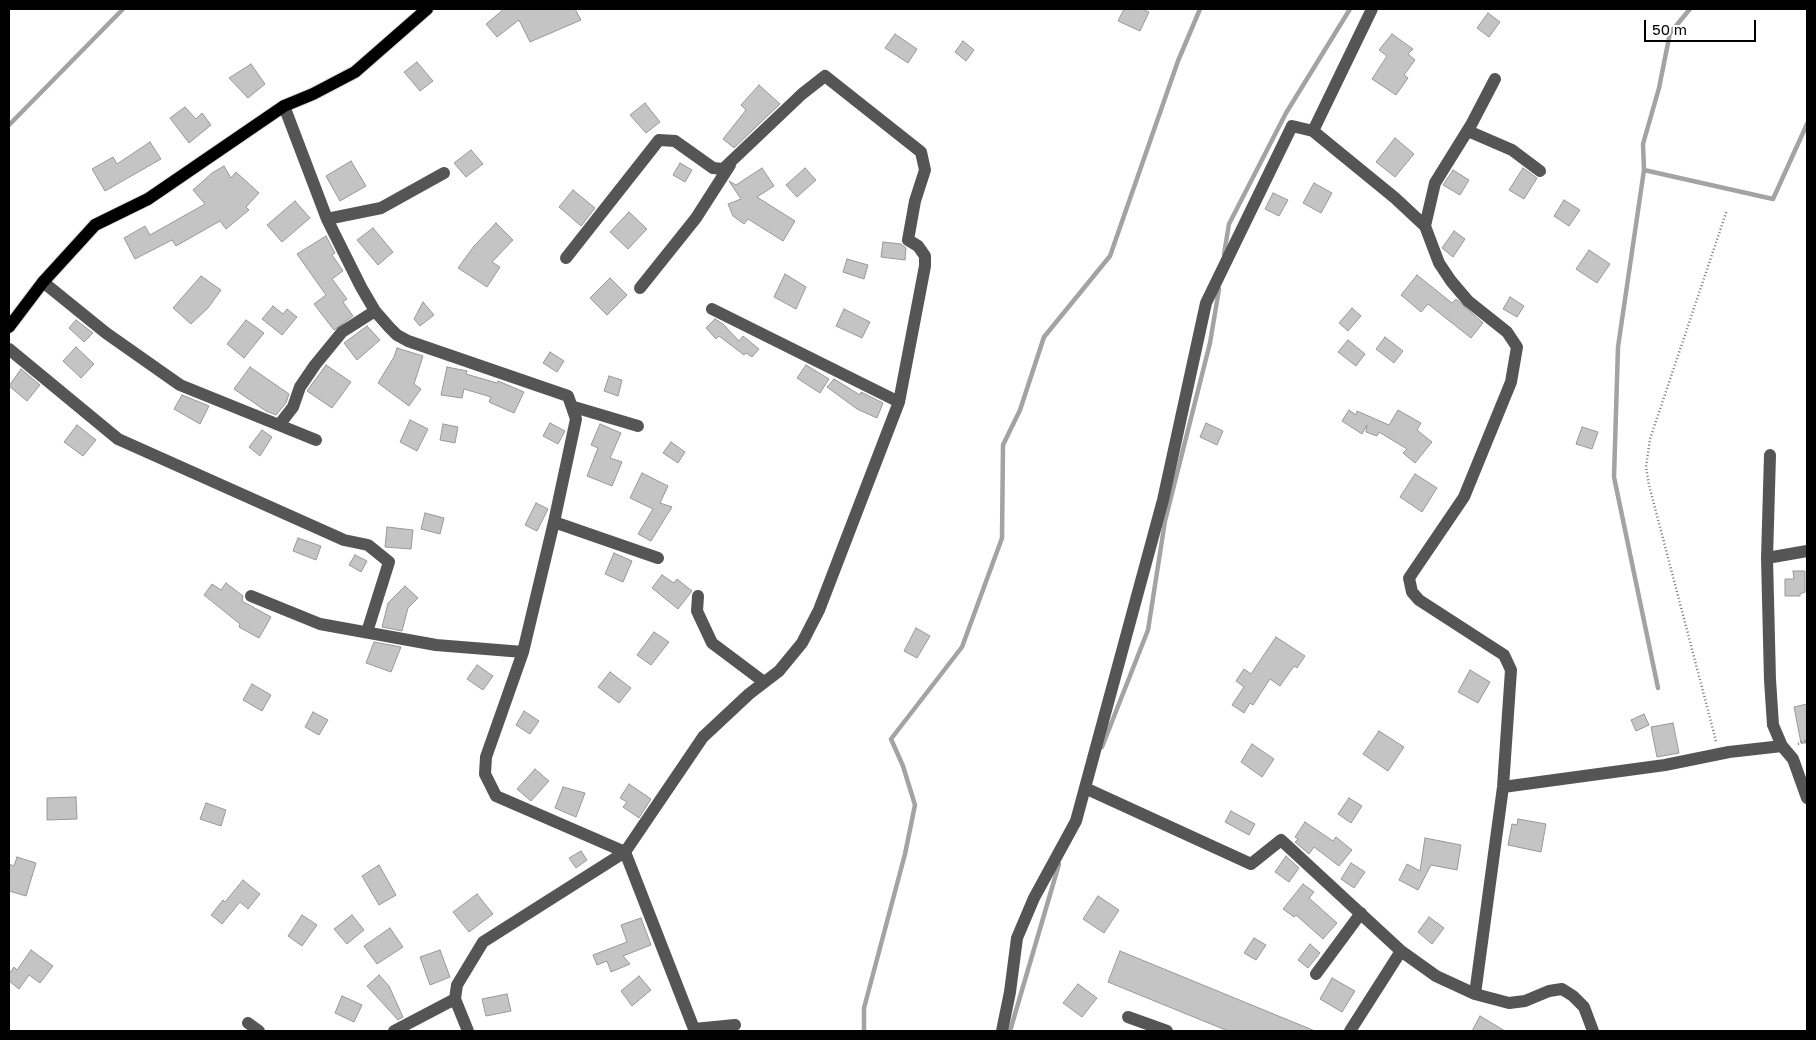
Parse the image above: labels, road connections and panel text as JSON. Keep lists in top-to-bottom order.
{
  "scale_bar": "50 m"
}
